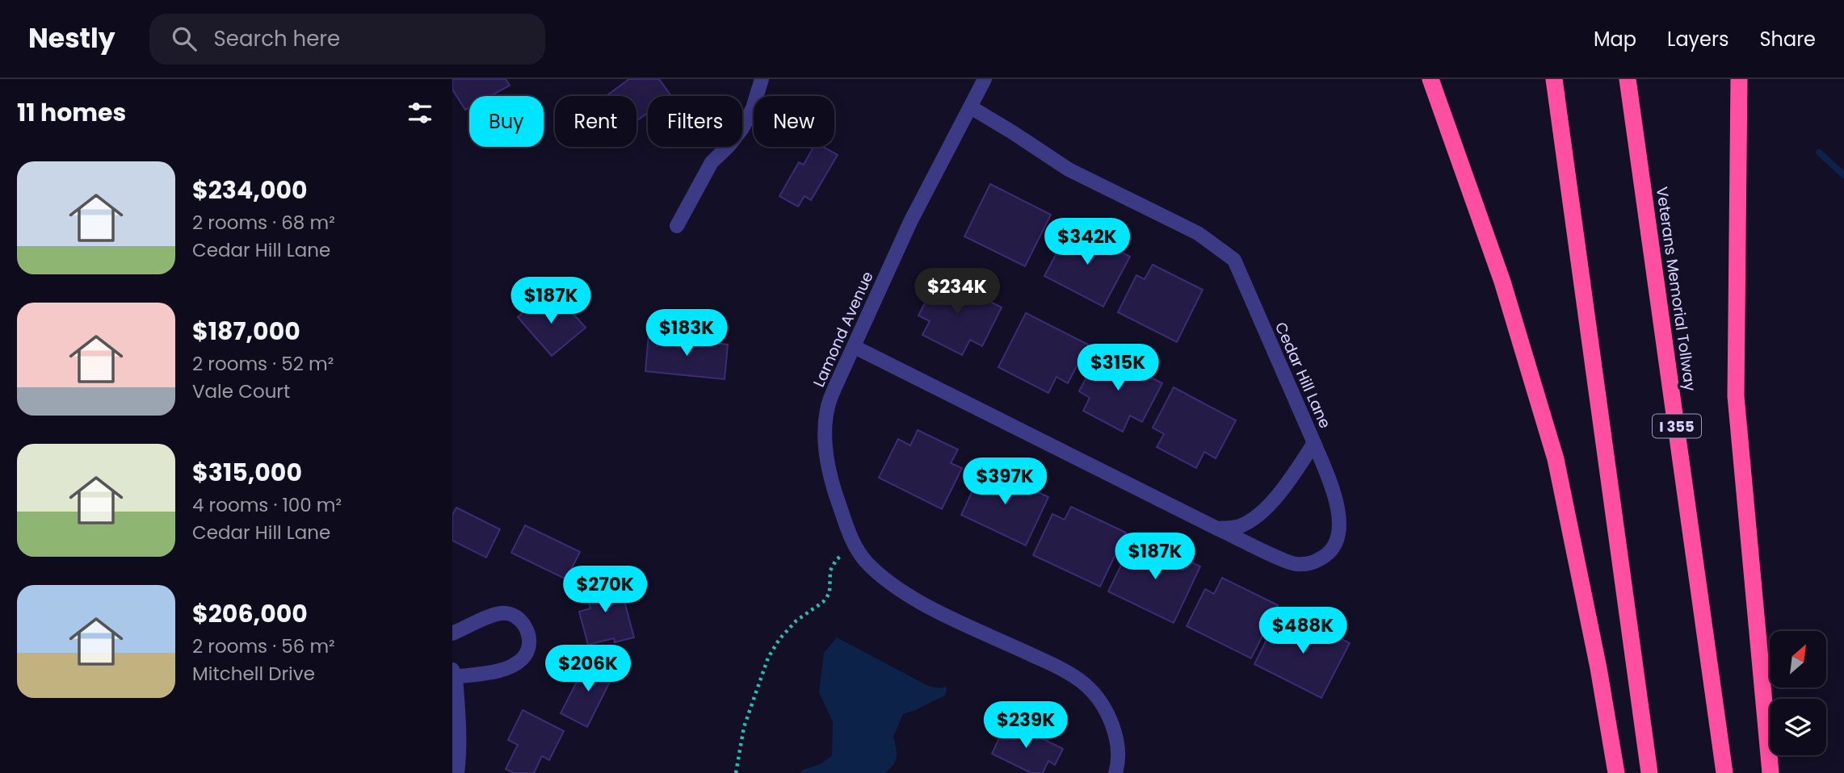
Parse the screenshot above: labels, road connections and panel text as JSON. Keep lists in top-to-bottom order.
{
  "streets": {
    "highway": ["Veterans Memorial Tollway", "I 355"],
    "street": ["Lamond Avenue", "Cedar Hill Lane"]
  },
  "crossings": [
    ["Lamond Avenue", "Cedar Hill Lane"]
  ],
  "north": "top right",
  "page": {
    "header": "Nestly",
    "search": "Search here",
    "nav": ["Map", "Layers", "Share"],
    "heading": "11 homes",
    "chip": [
      "Buy",
      "Rent",
      "Filters",
      "New"
    ],
    "list": [
      {
        "name": "$234,000",
        "note": "2 rooms · 68 m² · Cedar Hill Lane"
      },
      {
        "name": "$187,000",
        "note": "2 rooms · 52 m² · Vale Court"
      },
      {
        "name": "$315,000",
        "note": "4 rooms · 100 m² · Cedar Hill Lane"
      },
      {
        "name": "$206,000",
        "note": "2 rooms · 56 m² · Mitchell Drive"
      }
    ],
    "price": [
      "$342K",
      "$234K",
      "$187K",
      "$183K",
      "$315K",
      "$397K",
      "$187K",
      "$270K",
      "$488K",
      "$206K",
      "$239K"
    ]
  }
}
